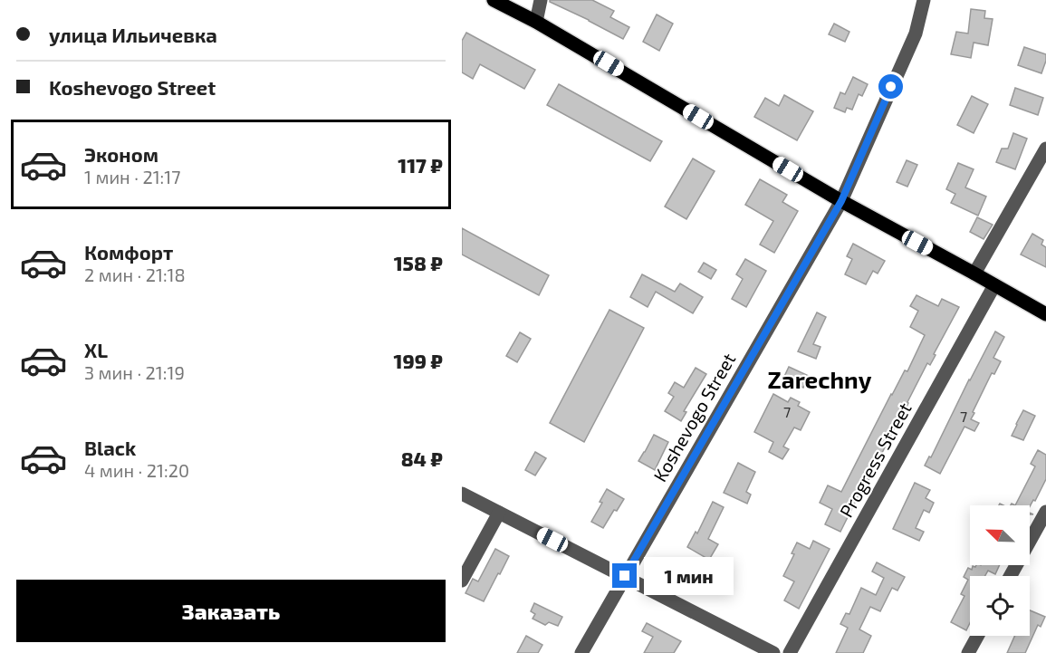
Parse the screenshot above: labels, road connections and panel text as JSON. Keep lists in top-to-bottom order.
{
  "streets": {
    "street": ["Koshevogo Street", "Progress Street"]
  },
  "districts": ["Zarechny"],
  "house_numbers": ["7", "7"],
  "north": "top left",
  "page": {
    "banner": ["улица Ильичевка", "Koshevogo Street"],
    "list": [
      {
        "name": "Эконом",
        "note": "1 мин · 21:17",
        "value": "117 ₽"
      },
      {
        "name": "Комфорт",
        "note": "2 мин · 21:18",
        "value": "158 ₽"
      },
      {
        "name": "XL",
        "note": "3 мин · 21:19",
        "value": "199 ₽"
      },
      {
        "name": "Black",
        "note": "4 мин · 21:20",
        "value": "84 ₽"
      }
    ],
    "bubble": "1 мин",
    "buttons": "Заказать"
  }
}
